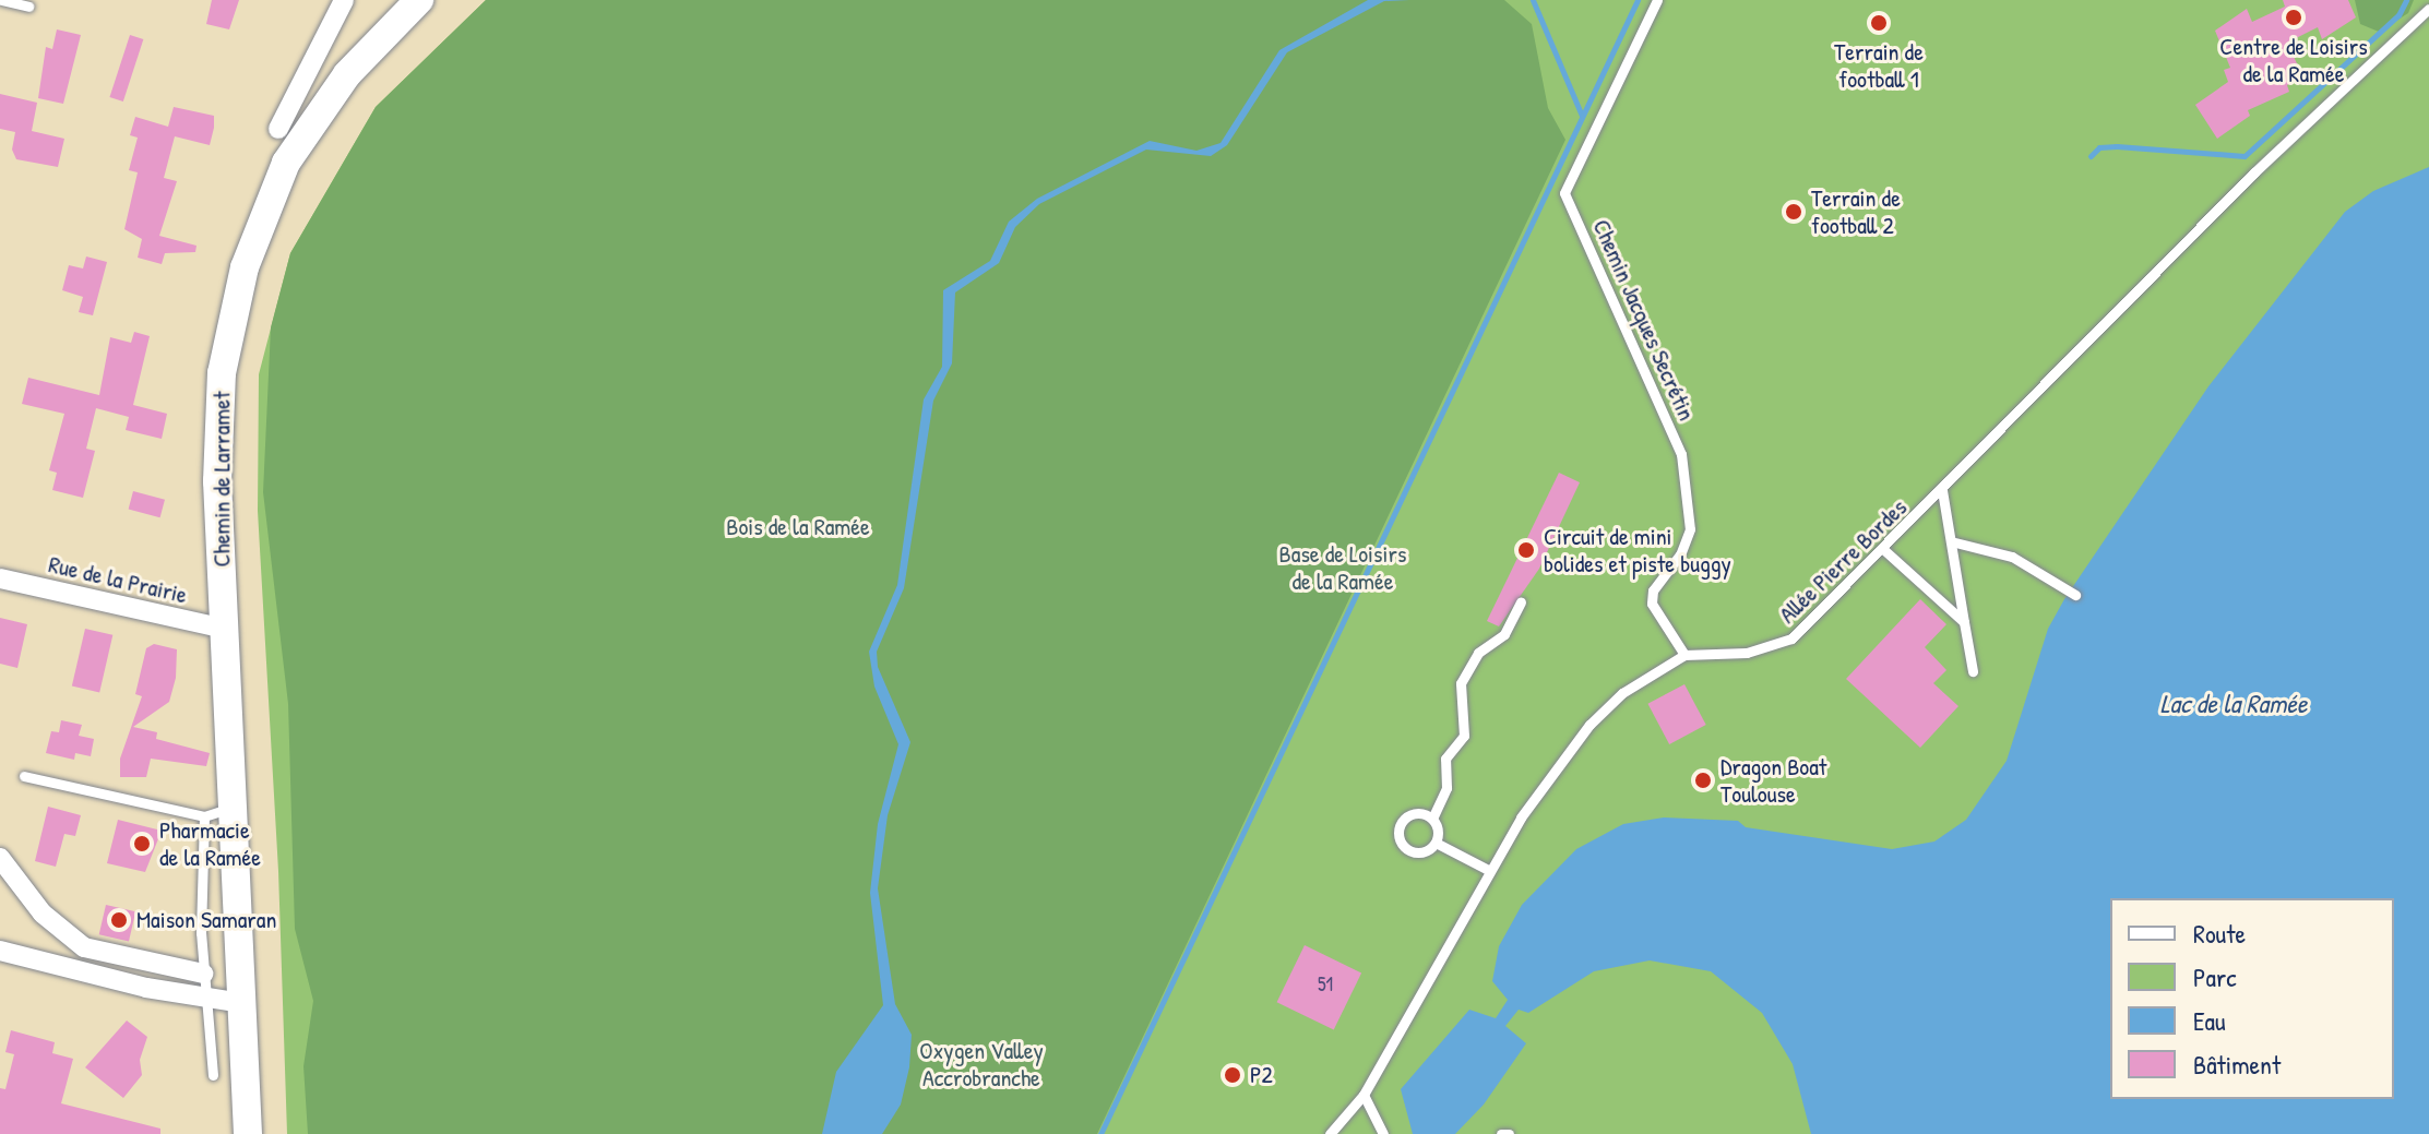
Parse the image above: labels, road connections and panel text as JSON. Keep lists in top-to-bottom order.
{
  "streets": {
    "main road": ["Chemin de Larramet"],
    "street": ["Rue de la Prairie"],
    "lane": ["Chemin Jacques Secrétin", "Allée Pierre Bordes"]
  },
  "crossings": [
    ["Chemin Jacques Secrétin", "Allée Pierre Bordes"],
    ["Chemin de Larramet", "Rue de la Prairie"]
  ],
  "water": ["Lac de la Ramée"],
  "parks": ["Bois de la Ramée", "Base de Loisirs de la Ramée", "Oxygen Valley Accrobranche"],
  "places": [
    "Centre de Loisirs de la Ramée",
    "Terrain de football 1",
    "Terrain de football 2",
    "Circuit de mini bolides et piste buggy",
    "Dragon Boat Toulouse",
    "Pharmacie de la Ramée",
    "Maison Samaran",
    "P2"
  ],
  "house_numbers": ["51"],
  "legend": [
    "Route",
    "Parc",
    "Eau",
    "Bâtiment"
  ]
}
